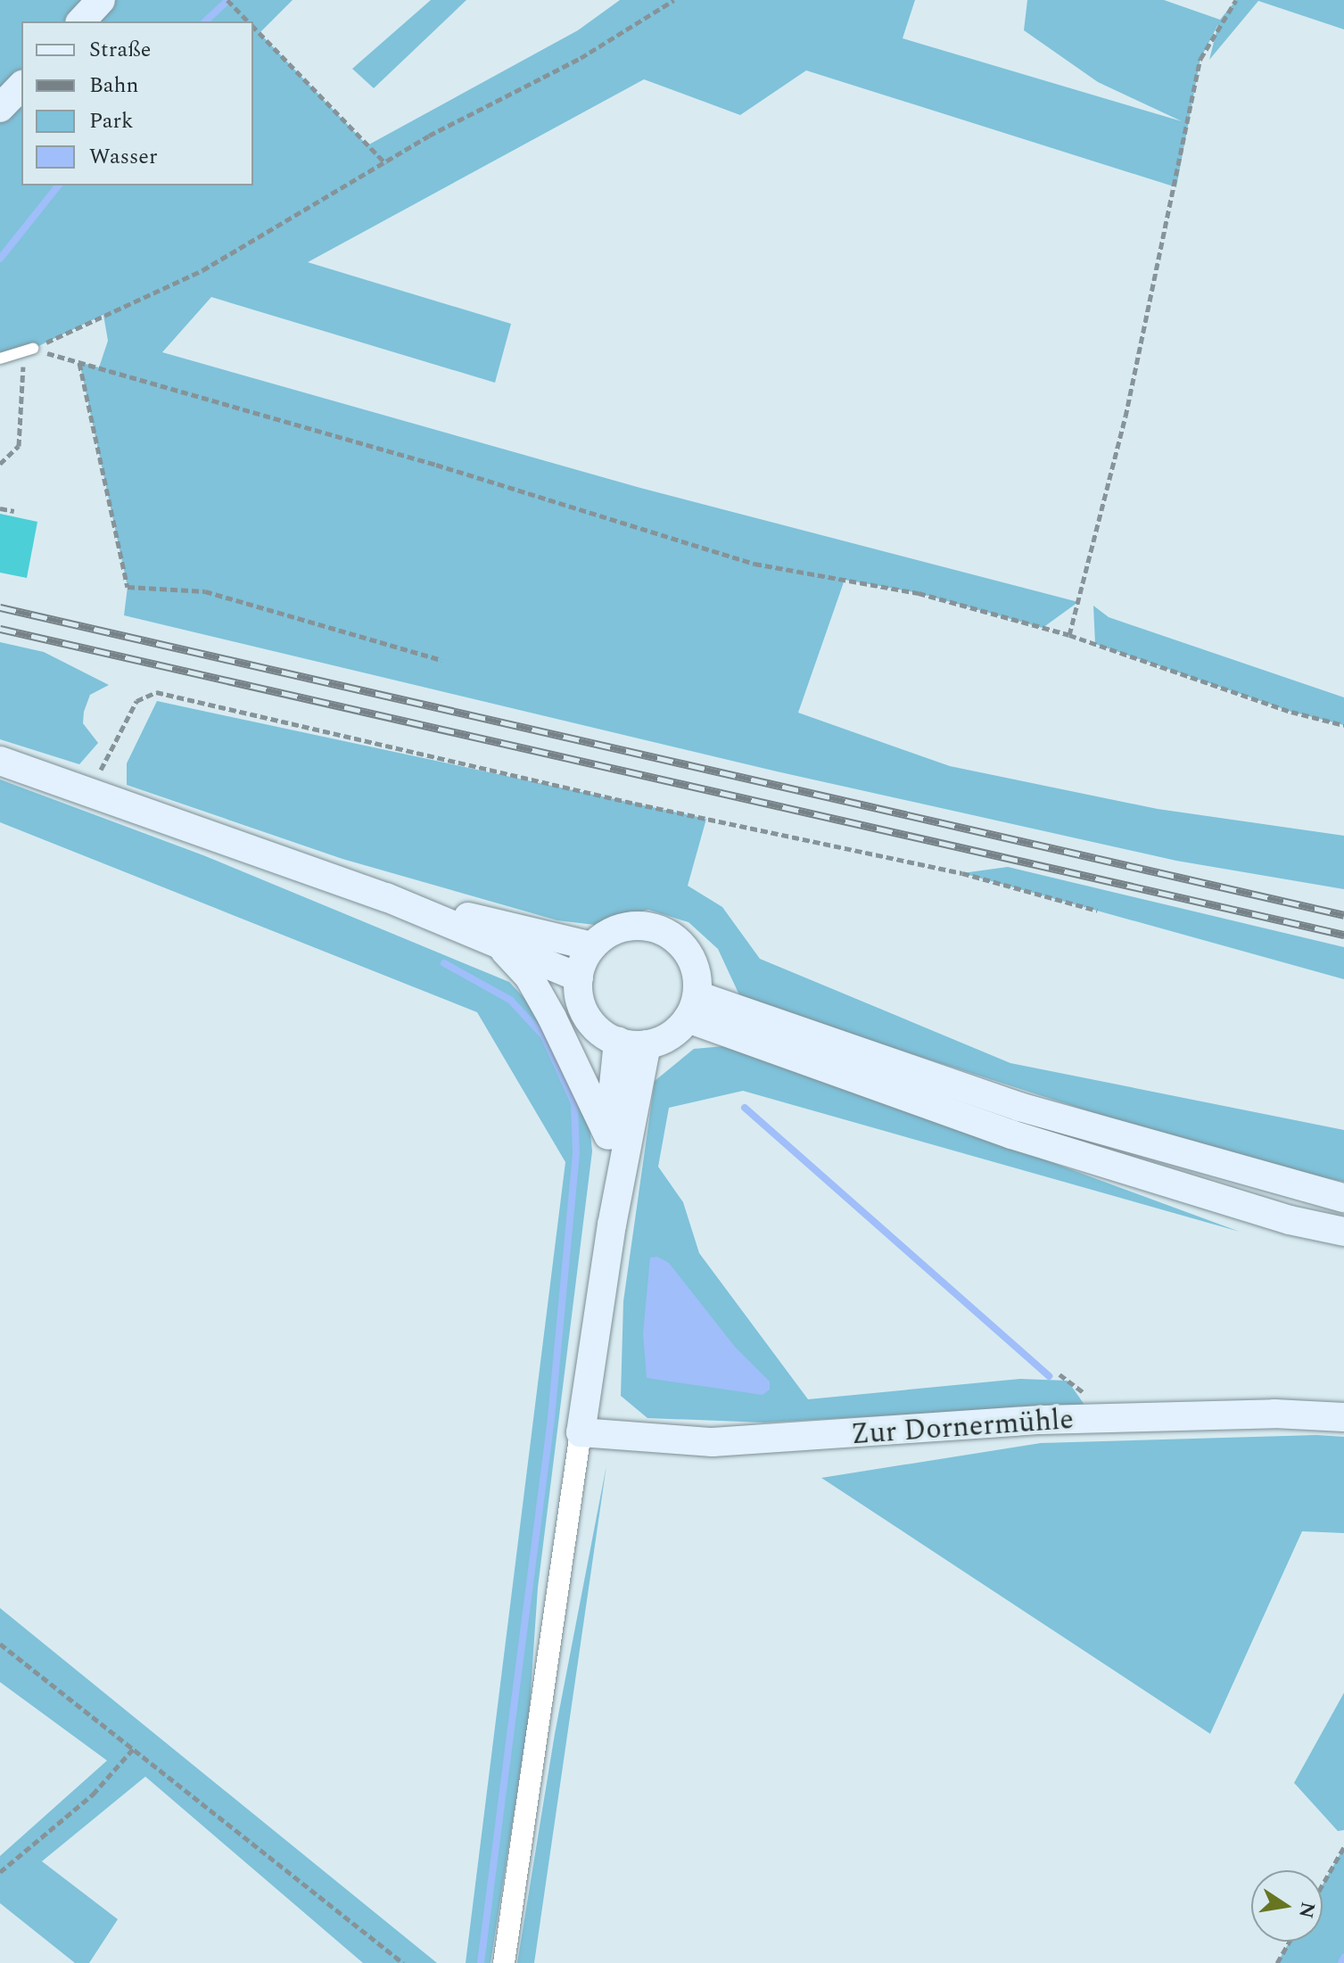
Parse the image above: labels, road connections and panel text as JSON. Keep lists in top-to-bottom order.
{
  "streets": {
    "main road": ["Zur Dornermühle"]
  },
  "legend": [
    "Straße",
    "Bahn",
    "Park",
    "Wasser"
  ],
  "north": "right"
}
